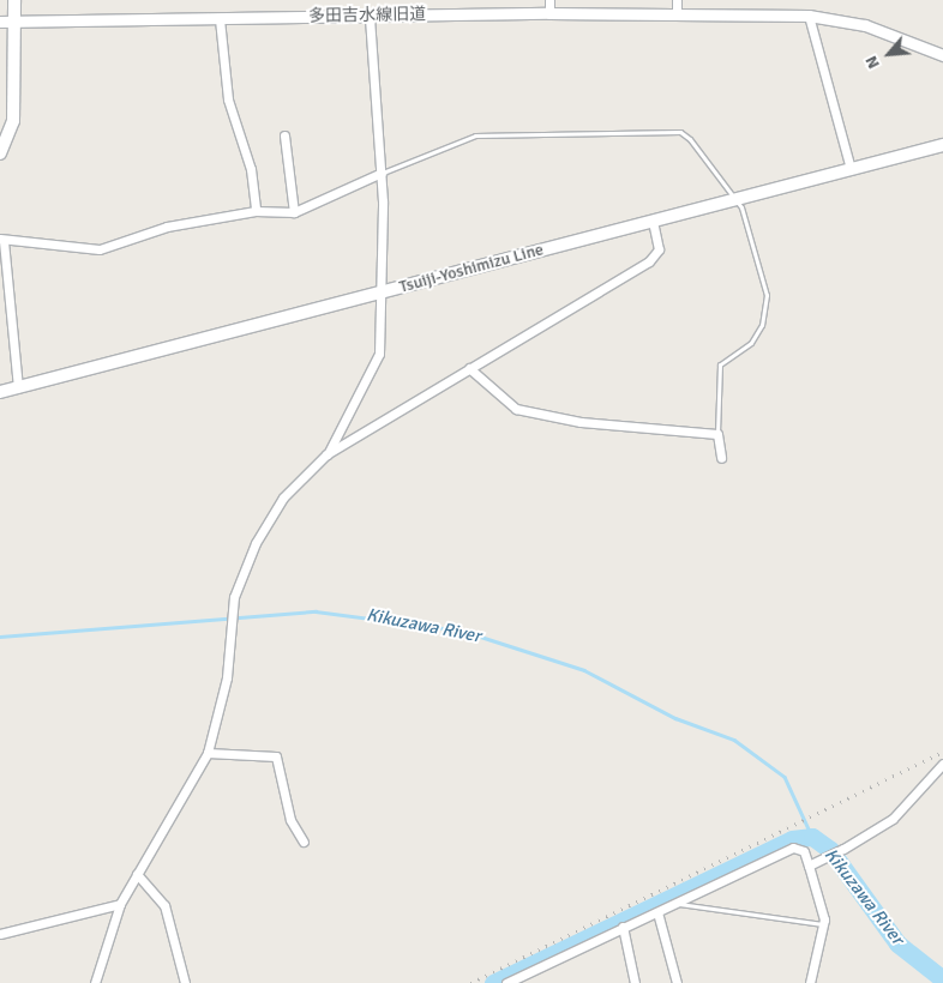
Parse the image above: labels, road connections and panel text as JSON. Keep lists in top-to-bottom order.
{
  "streets": {
    "main road": ["Tsuiji-Yoshimizu Line"],
    "street": ["多田吉水線旧道"]
  },
  "water": ["Kikuzawa River"],
  "north": "bottom left"
}
